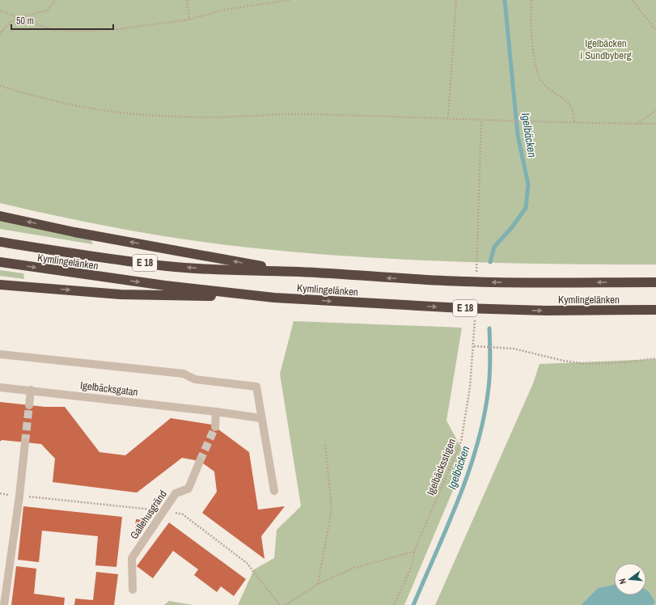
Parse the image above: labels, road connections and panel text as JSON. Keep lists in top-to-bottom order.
{
  "streets": {
    "highway": ["Kymlingelänken", "E 18"],
    "street": ["Igelbäcksgatan", "Gallehusgränd"],
    "path": ["Igelbäcksstigen"]
  },
  "water": ["Igelbäcken"],
  "parks": ["Igelbäcken i Sundbyberg"],
  "scale_bar": "50 m",
  "north": "left"
}
